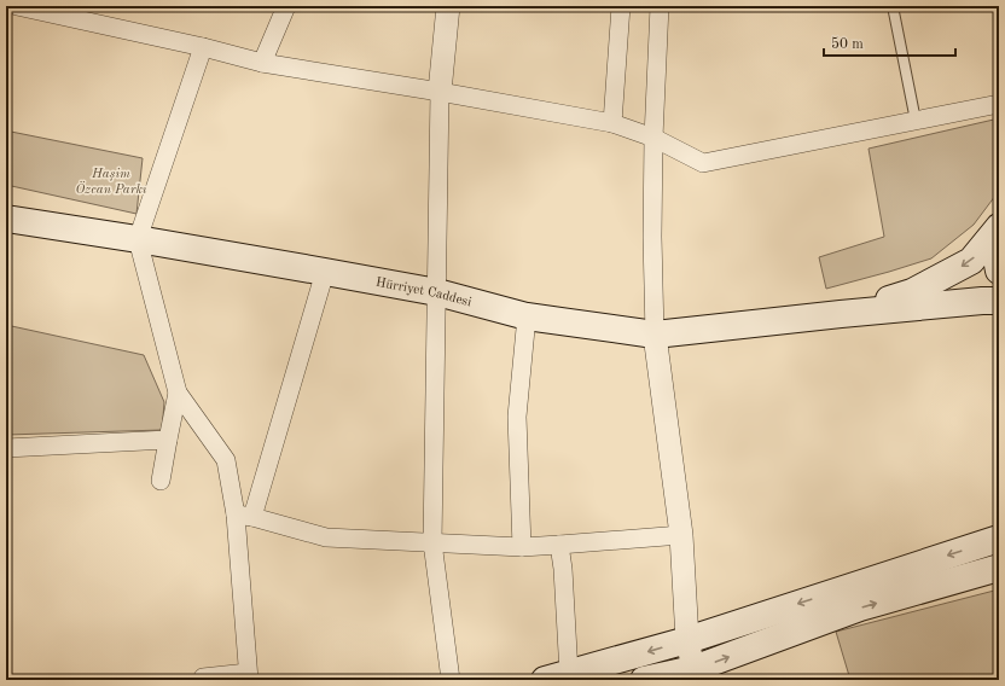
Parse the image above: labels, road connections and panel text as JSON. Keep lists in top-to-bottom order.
{
  "streets": {
    "main road": ["Hürriyet Caddesi"]
  },
  "parks": ["Haşim Özcan Parkı"],
  "scale_bar": "50 m"
}
